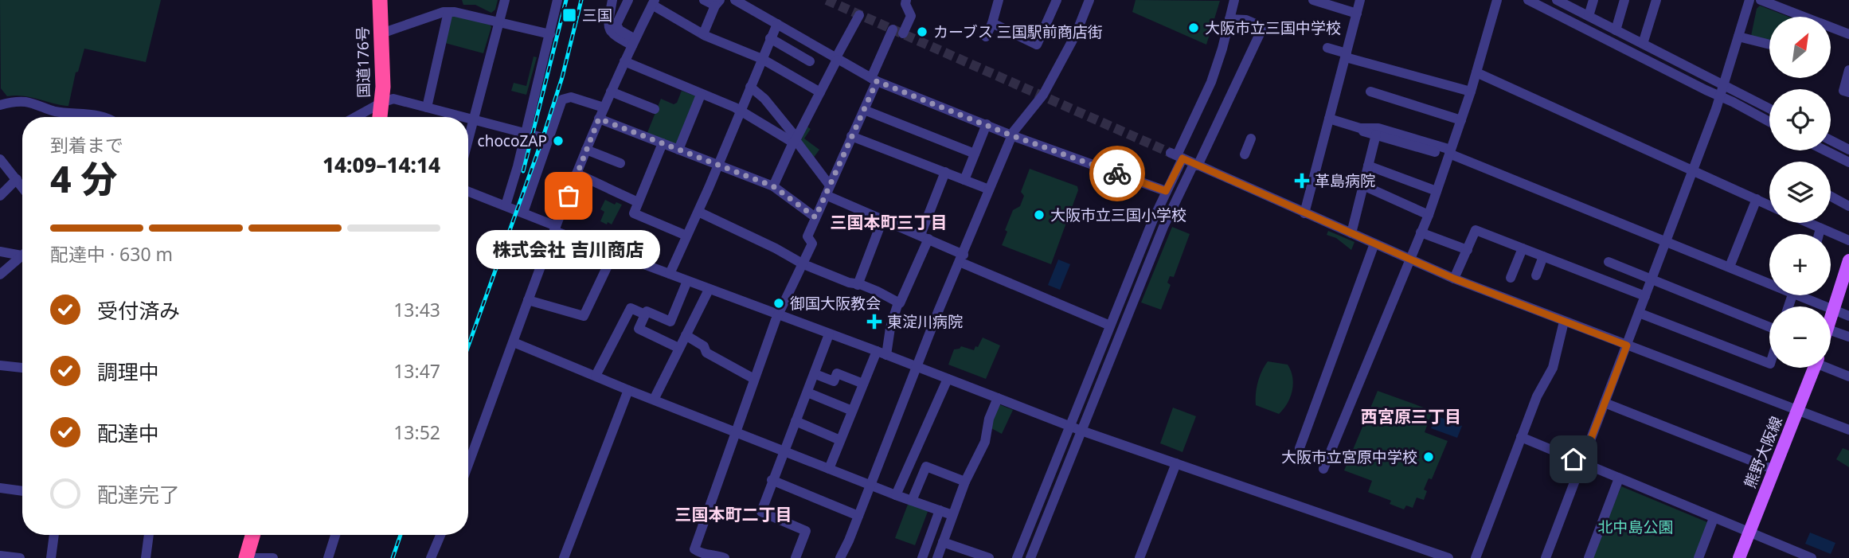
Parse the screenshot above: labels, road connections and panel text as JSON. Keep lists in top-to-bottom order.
{
  "streets": {
    "highway": ["国道176号"],
    "main road": ["熊野大阪線"]
  },
  "districts": ["三国本町三丁目", "西宮原三丁目", "三国本町二丁目"],
  "parks": ["北中島公園"],
  "places": {
    "transit": ["三国"],
    "other": [
      "大阪市立三国中学校",
      "カーブス 三国駅前商店街",
      "chocoZAP",
      "株式会社 吉川商店",
      "大阪市立三国小学校",
      "御国大阪教会",
      "大阪市立宮原中学校"
    ],
    "health": ["革島病院", "東淀川病院"]
  },
  "north": "top right",
  "page": {
    "map_buttons": ["+", "−"],
    "heading": ["4 分", "到着まで", "14:09–14:14"],
    "bar": "配達中 · 630 m",
    "bubble": "株式会社 吉川商店",
    "list": [
      ["受付済み", "13:43"],
      ["調理中", "13:47"],
      ["配達中", "13:52"],
      "配達完了"
    ]
  }
}
